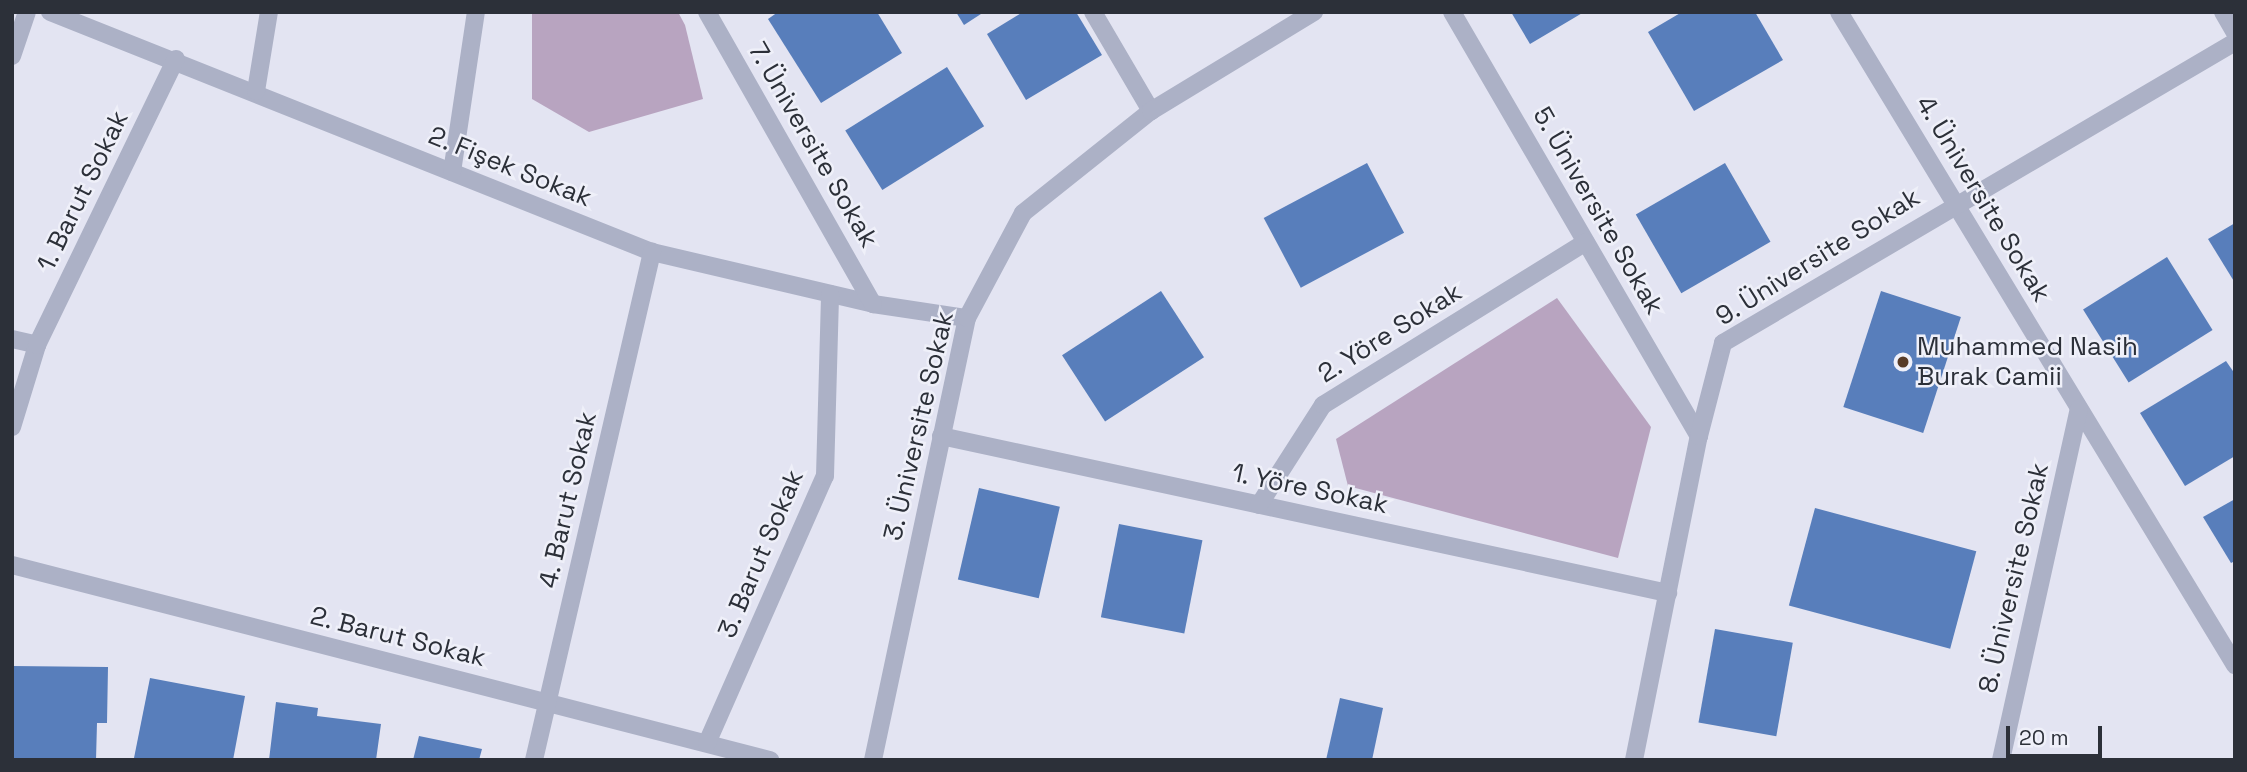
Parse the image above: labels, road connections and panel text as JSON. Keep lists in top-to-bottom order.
{
  "streets": {
    "street": [
      "7. Üniversite Sokak",
      "2. Fişek Sokak",
      "1. Barut Sokak",
      "4. Üniversite Sokak",
      "5. Üniversite Sokak",
      "9. Üniversite Sokak",
      "2. Yöre Sokak",
      "3. Üniversite Sokak",
      "1. Yöre Sokak",
      "4. Barut Sokak",
      "3. Barut Sokak",
      "8. Üniversite Sokak",
      "2. Barut Sokak"
    ]
  },
  "crossings": [
    ["7. Üniversite Sokak", "2. Fişek Sokak"],
    ["2. Fişek Sokak", "1. Barut Sokak"],
    ["2. Fişek Sokak", "3. Üniversite Sokak"],
    ["2. Fişek Sokak", "4. Barut Sokak"],
    ["2. Fişek Sokak", "3. Barut Sokak"],
    ["4. Üniversite Sokak", "9. Üniversite Sokak"],
    ["4. Üniversite Sokak", "8. Üniversite Sokak"],
    ["5. Üniversite Sokak", "9. Üniversite Sokak"],
    ["5. Üniversite Sokak", "2. Yöre Sokak"],
    ["9. Üniversite Sokak", "1. Yöre Sokak"],
    ["2. Yöre Sokak", "1. Yöre Sokak"],
    ["3. Üniversite Sokak", "1. Yöre Sokak"],
    ["4. Barut Sokak", "2. Barut Sokak"],
    ["3. Barut Sokak", "2. Barut Sokak"]
  ],
  "places": ["Muhammed Nasih Burak Camii"],
  "scale_bar": "20 m"
}
